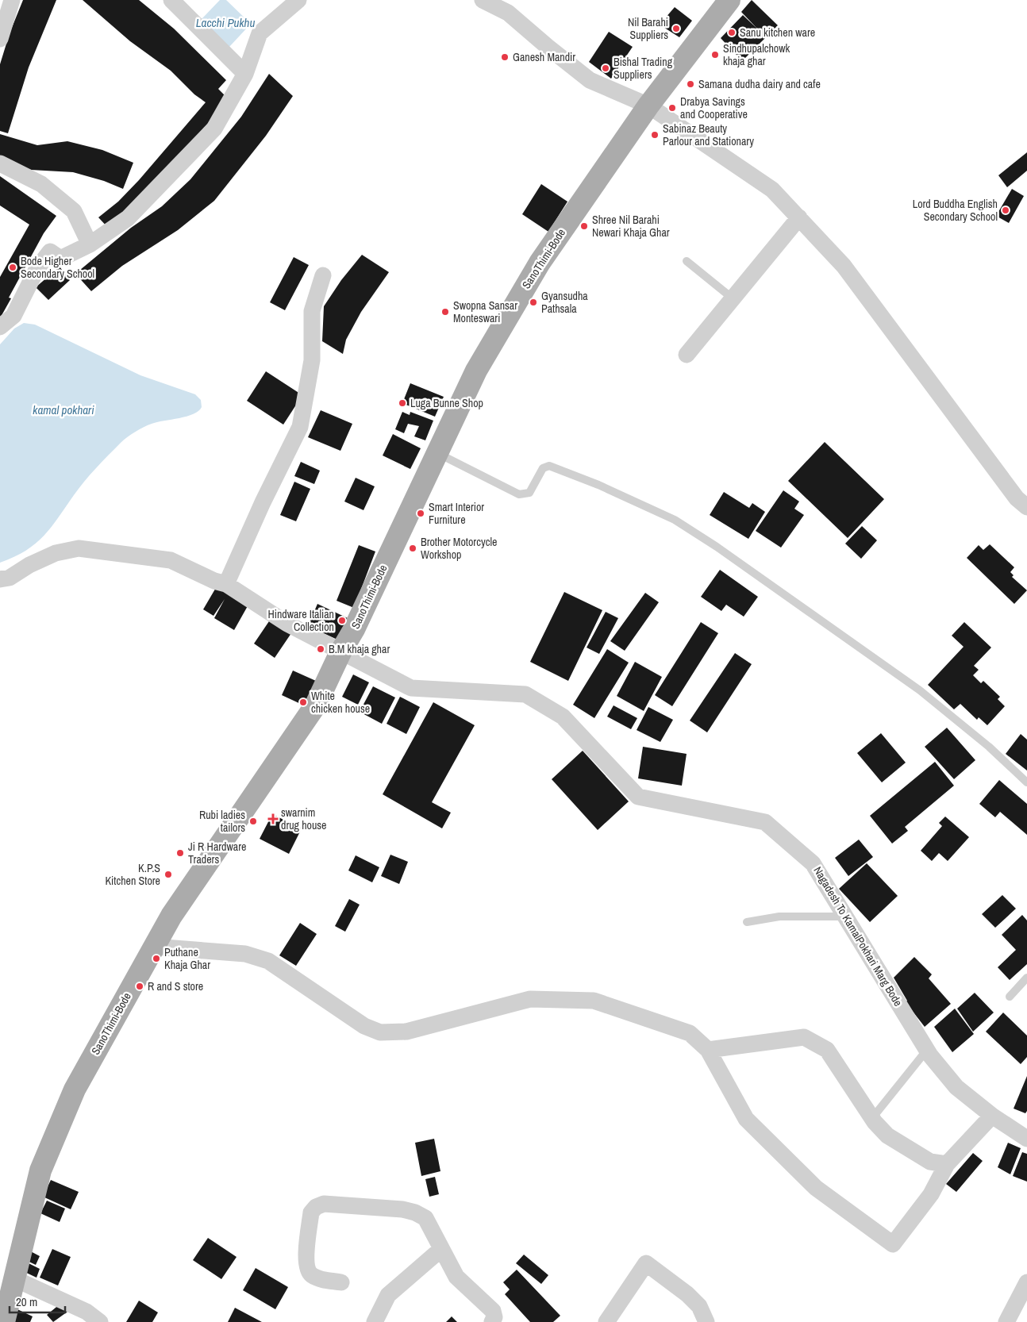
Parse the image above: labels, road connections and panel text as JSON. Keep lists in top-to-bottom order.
{
  "streets": {
    "main road": ["SanoThimi-Bode"],
    "street": ["Nagadesh To KamalPokhari Marg Bode"]
  },
  "crossings": [
    ["SanoThimi-Bode", "Nagadesh To KamalPokhari Marg Bode"]
  ],
  "water": ["Lacchi Pukhu", "kamal pokhari"],
  "places": {
    "other": [
      "Nil Barahi Suppliers",
      "Sanu kitchen ware",
      "Sindhupalchowk khaja ghar",
      "Ganesh Mandir",
      "Bishal Trading Suppliers",
      "Samana dudha dairy and cafe",
      "Drabya Savings and Cooperative",
      "Sabinaz Beauty Parlour and Stationary",
      "Lord Buddha English Secondary School",
      "Shree Nil Barahi Newari Khaja Ghar",
      "Bode Higher Secondary School",
      "Gyansudha Pathsala",
      "Swopna Sansar Monteswari",
      "Luga Bunne Shop",
      "Smart Interior Furniture",
      "Brother Motorcycle Workshop",
      "Hindware Italian Collection",
      "B.M khaja ghar",
      "White chicken house",
      "Rubi ladies tailors",
      "Ji R Hardware Traders",
      "K.P.S Kitchen Store",
      "Puthane Khaja Ghar",
      "R and S store"
    ],
    "health": ["swarnim drug house"]
  },
  "scale_bar": "20 m"
}
